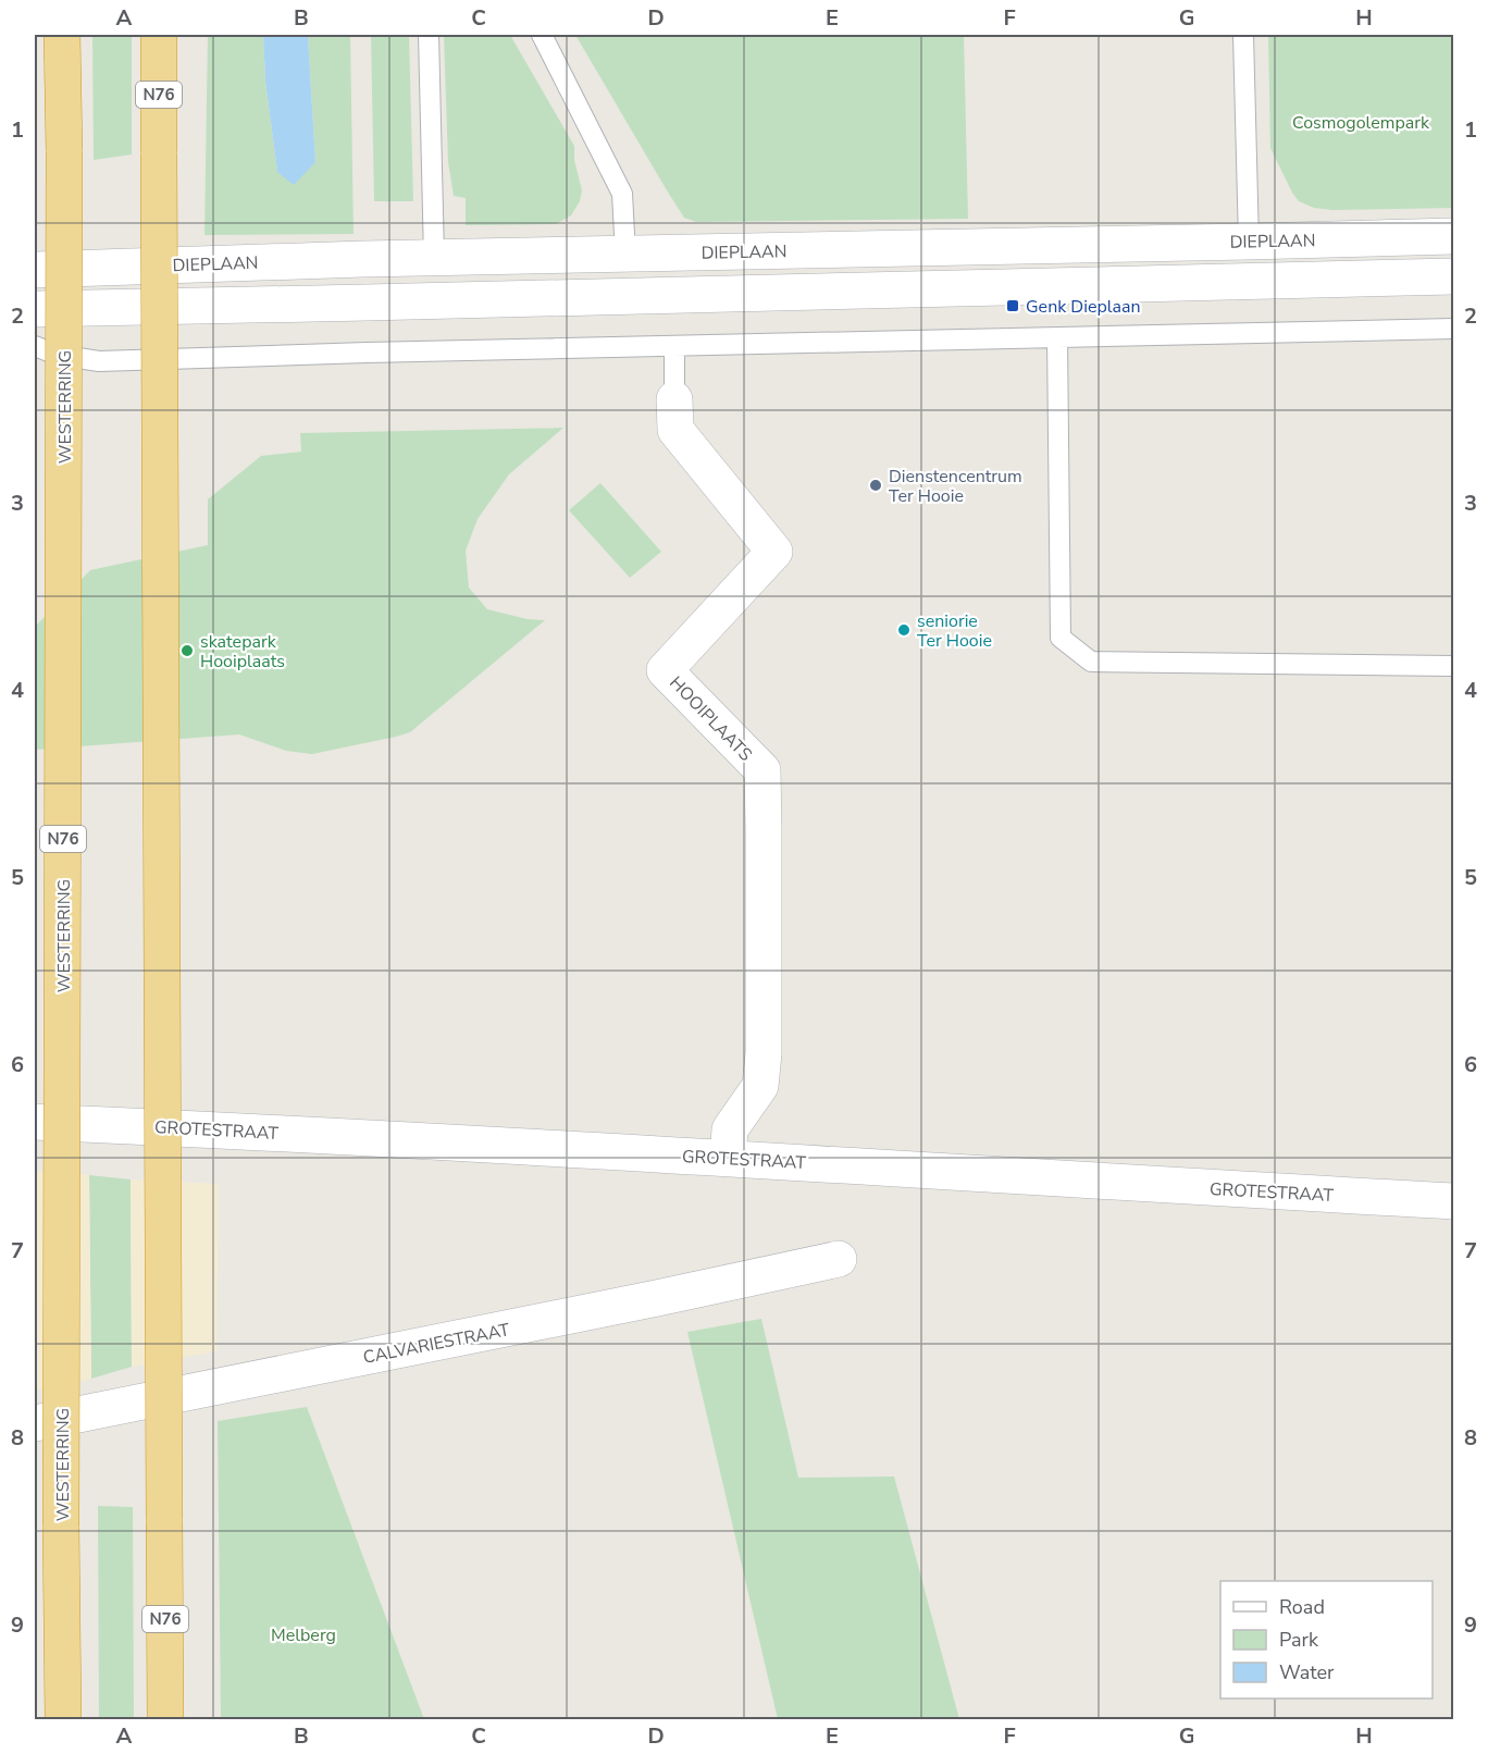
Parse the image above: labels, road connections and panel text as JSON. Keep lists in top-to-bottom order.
{
  "streets": {
    "highway": ["N76", "WESTERRING"],
    "street": [
      "DIEPLAAN",
      "HOOIPLAATS",
      "GROTESTRAAT",
      "CALVARIESTRAAT"
    ]
  },
  "crossings": [
    ["HOOIPLAATS", "GROTESTRAAT"]
  ],
  "parks": ["Cosmogolempark", "Melberg"],
  "places": {
    "transit": ["Genk Dieplaan"],
    "other": ["Dienstencentrum Ter Hooie", "seniorie Ter Hooie", "skatepark Hooiplaats"]
  },
  "legend": ["Road", "Park", "Water"],
  "grid": {
    "columns": [
      "A",
      "B",
      "C",
      "D",
      "E",
      "F",
      "G",
      "H"
    ],
    "rows": [
      "1",
      "2",
      "3",
      "4",
      "5",
      "6",
      "7",
      "8",
      "9"
    ]
  }
}
